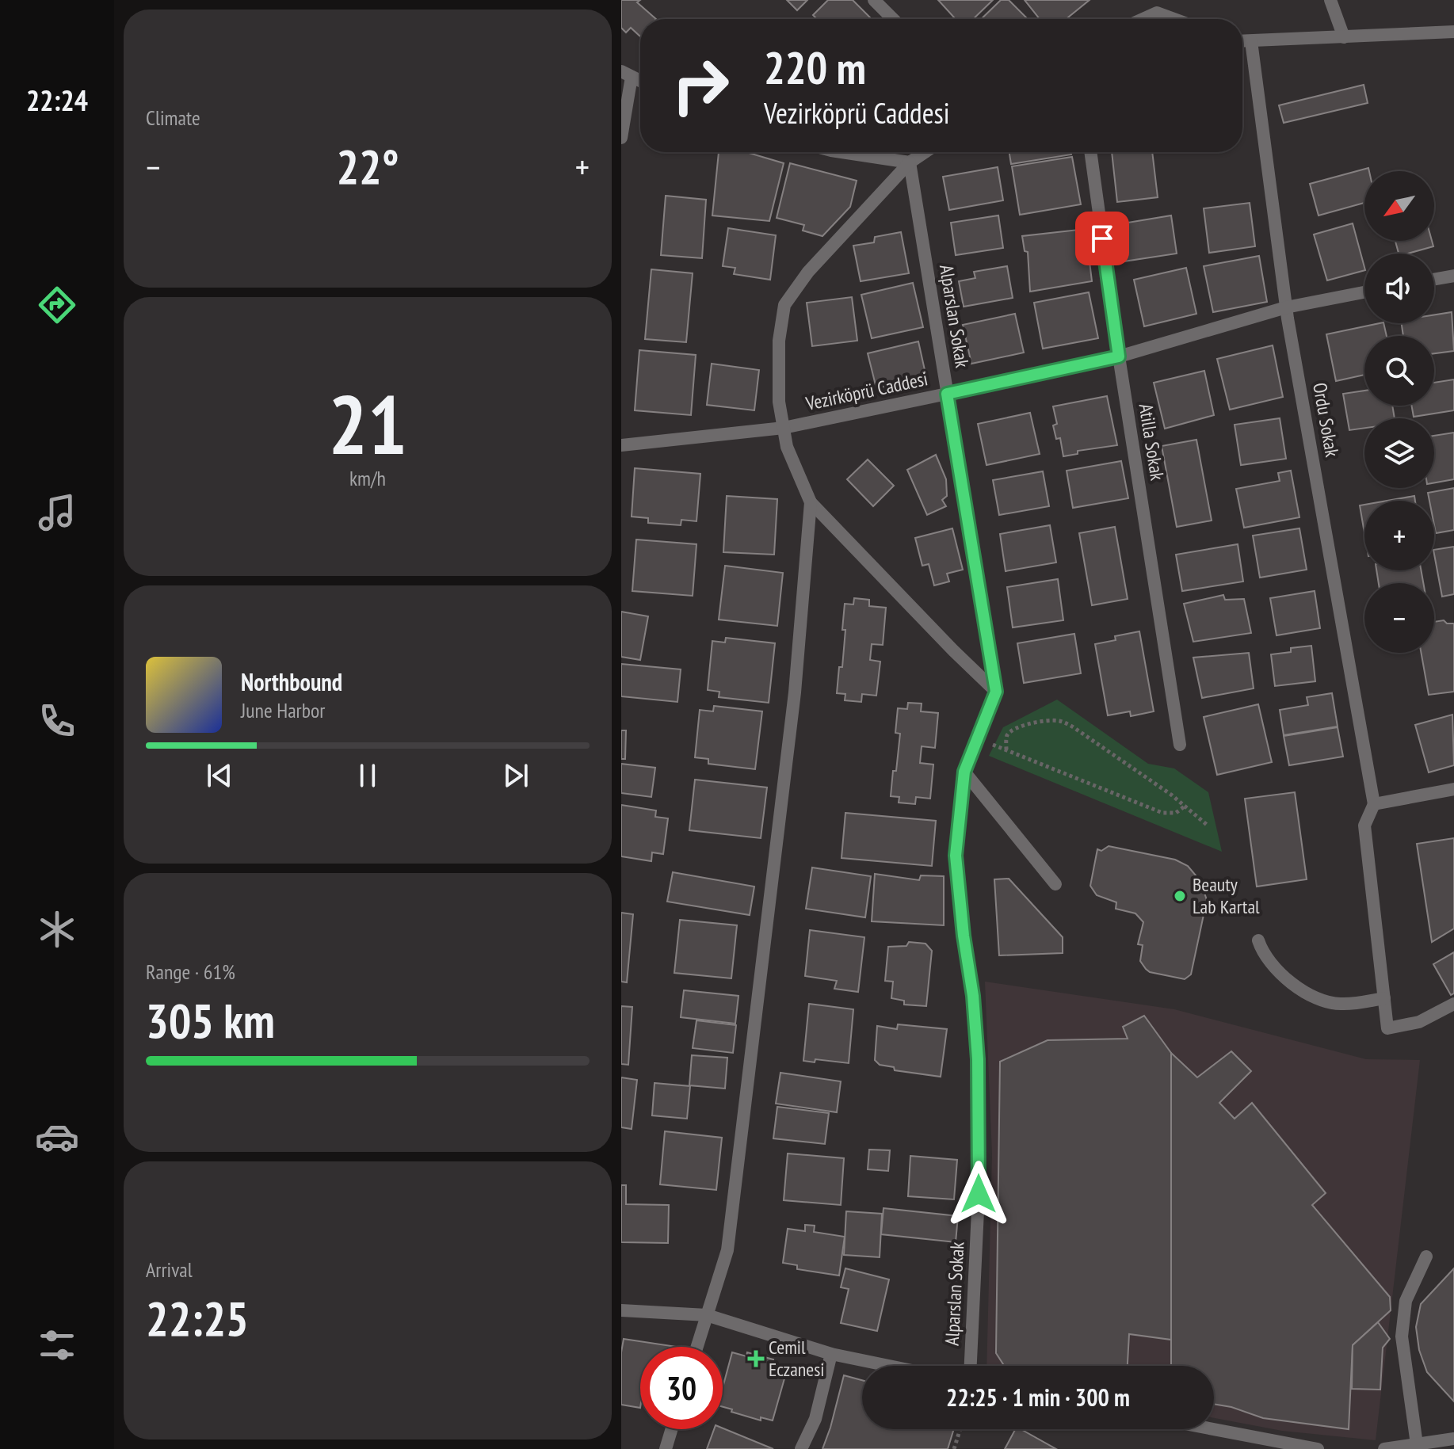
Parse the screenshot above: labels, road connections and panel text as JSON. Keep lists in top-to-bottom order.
{
  "streets": {
    "street": [
      "Alparslan Sokak",
      "Vezirköprü Caddesi",
      "Ordu Sokak",
      "Atilla Sokak"
    ]
  },
  "crossings": [
    ["Alparslan Sokak", "Vezirköprü Caddesi"],
    ["Vezirköprü Caddesi", "Ordu Sokak"],
    ["Vezirköprü Caddesi", "Atilla Sokak"]
  ],
  "places": {
    "other": ["Beauty Lab Kartal"],
    "health": ["Cemil Eczanesi"]
  },
  "north": "bottom left",
  "page": {
    "tabs": "22:24",
    "tile": [
      "Climate",
      ["21", "km/h"],
      ["Range · 61%", "305 km"],
      ["Arrival", "22:25"]
    ],
    "turn": ["220 m", "Vezirköprü Caddesi"],
    "heat": ["−", "22°", "+"],
    "map_buttons": ["+", "−"],
    "song": ["Northbound", "June Harbor"],
    "limit": "30",
    "trip": "22:25 · 1 min · 300 m"
  }
}
